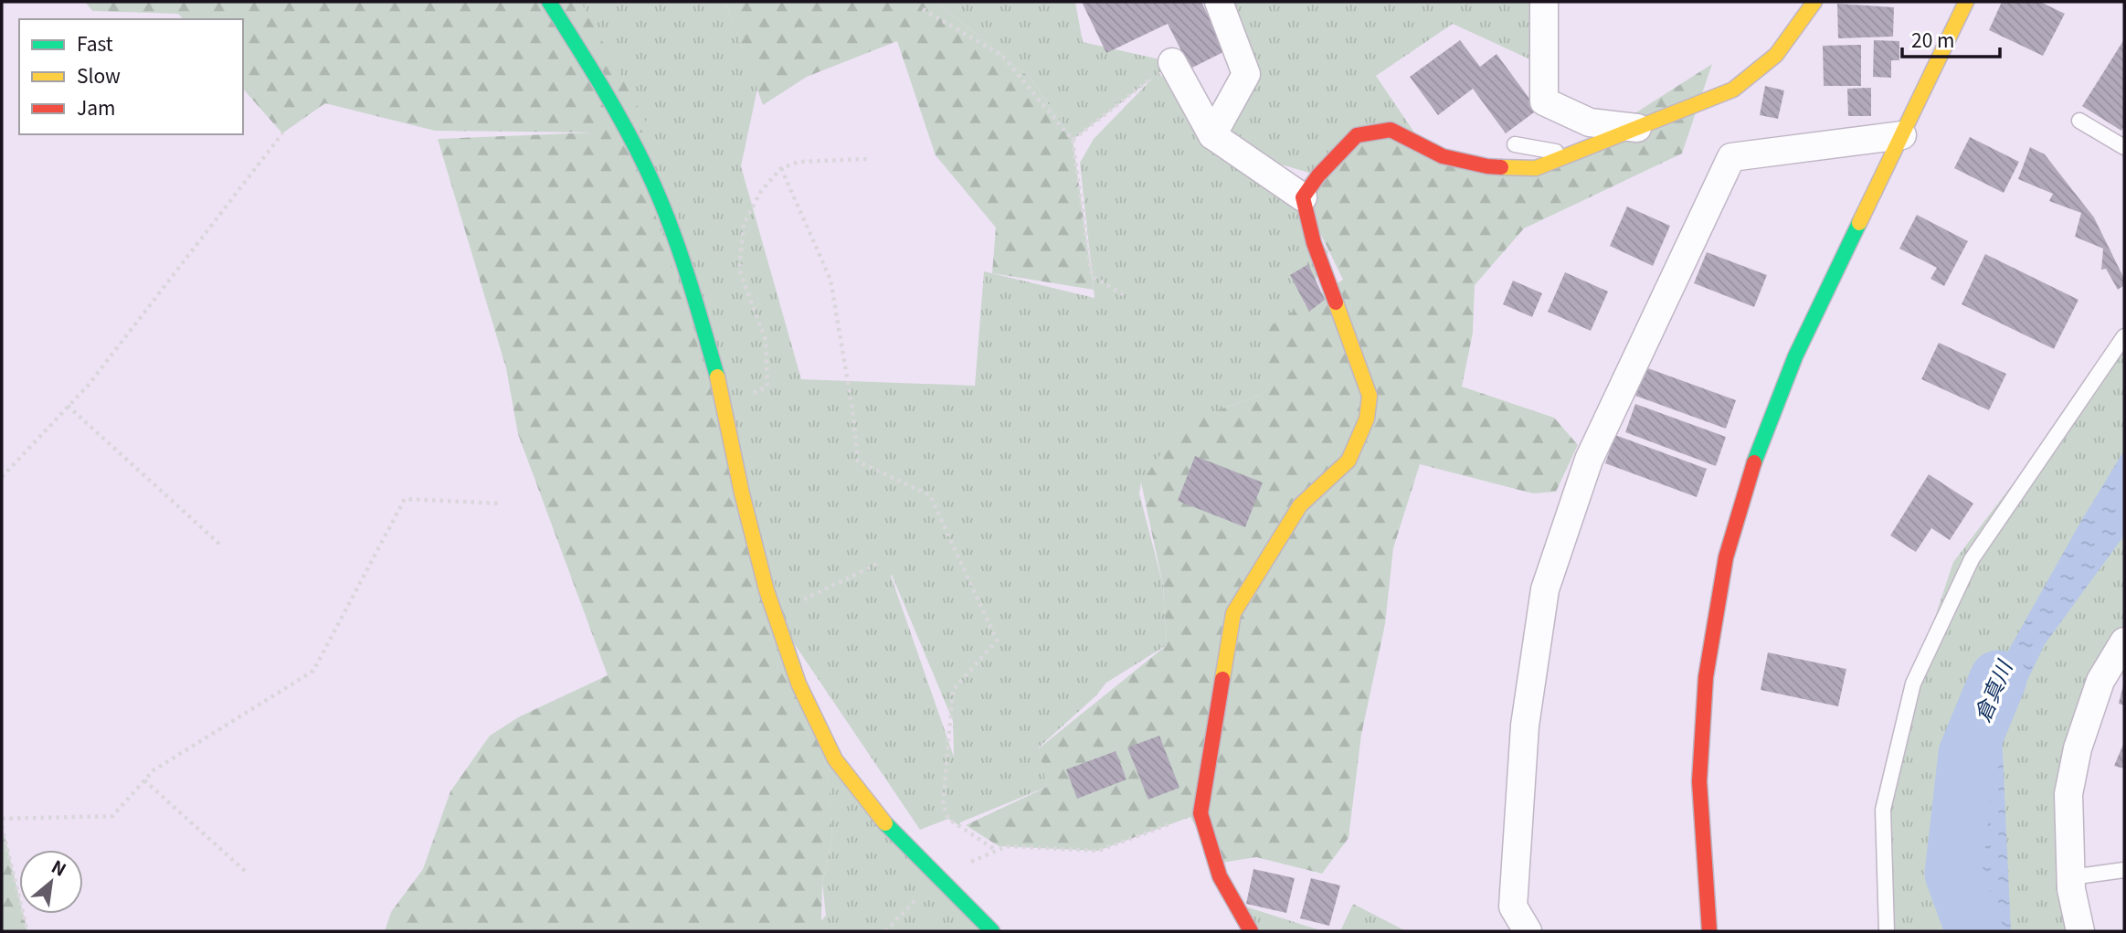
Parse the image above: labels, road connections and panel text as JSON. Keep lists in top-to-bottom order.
{
  "water": ["倉真川"],
  "legend": ["Fast", "Slow", "Jam"],
  "scale_bar": "20 m",
  "north": "top right"
}
